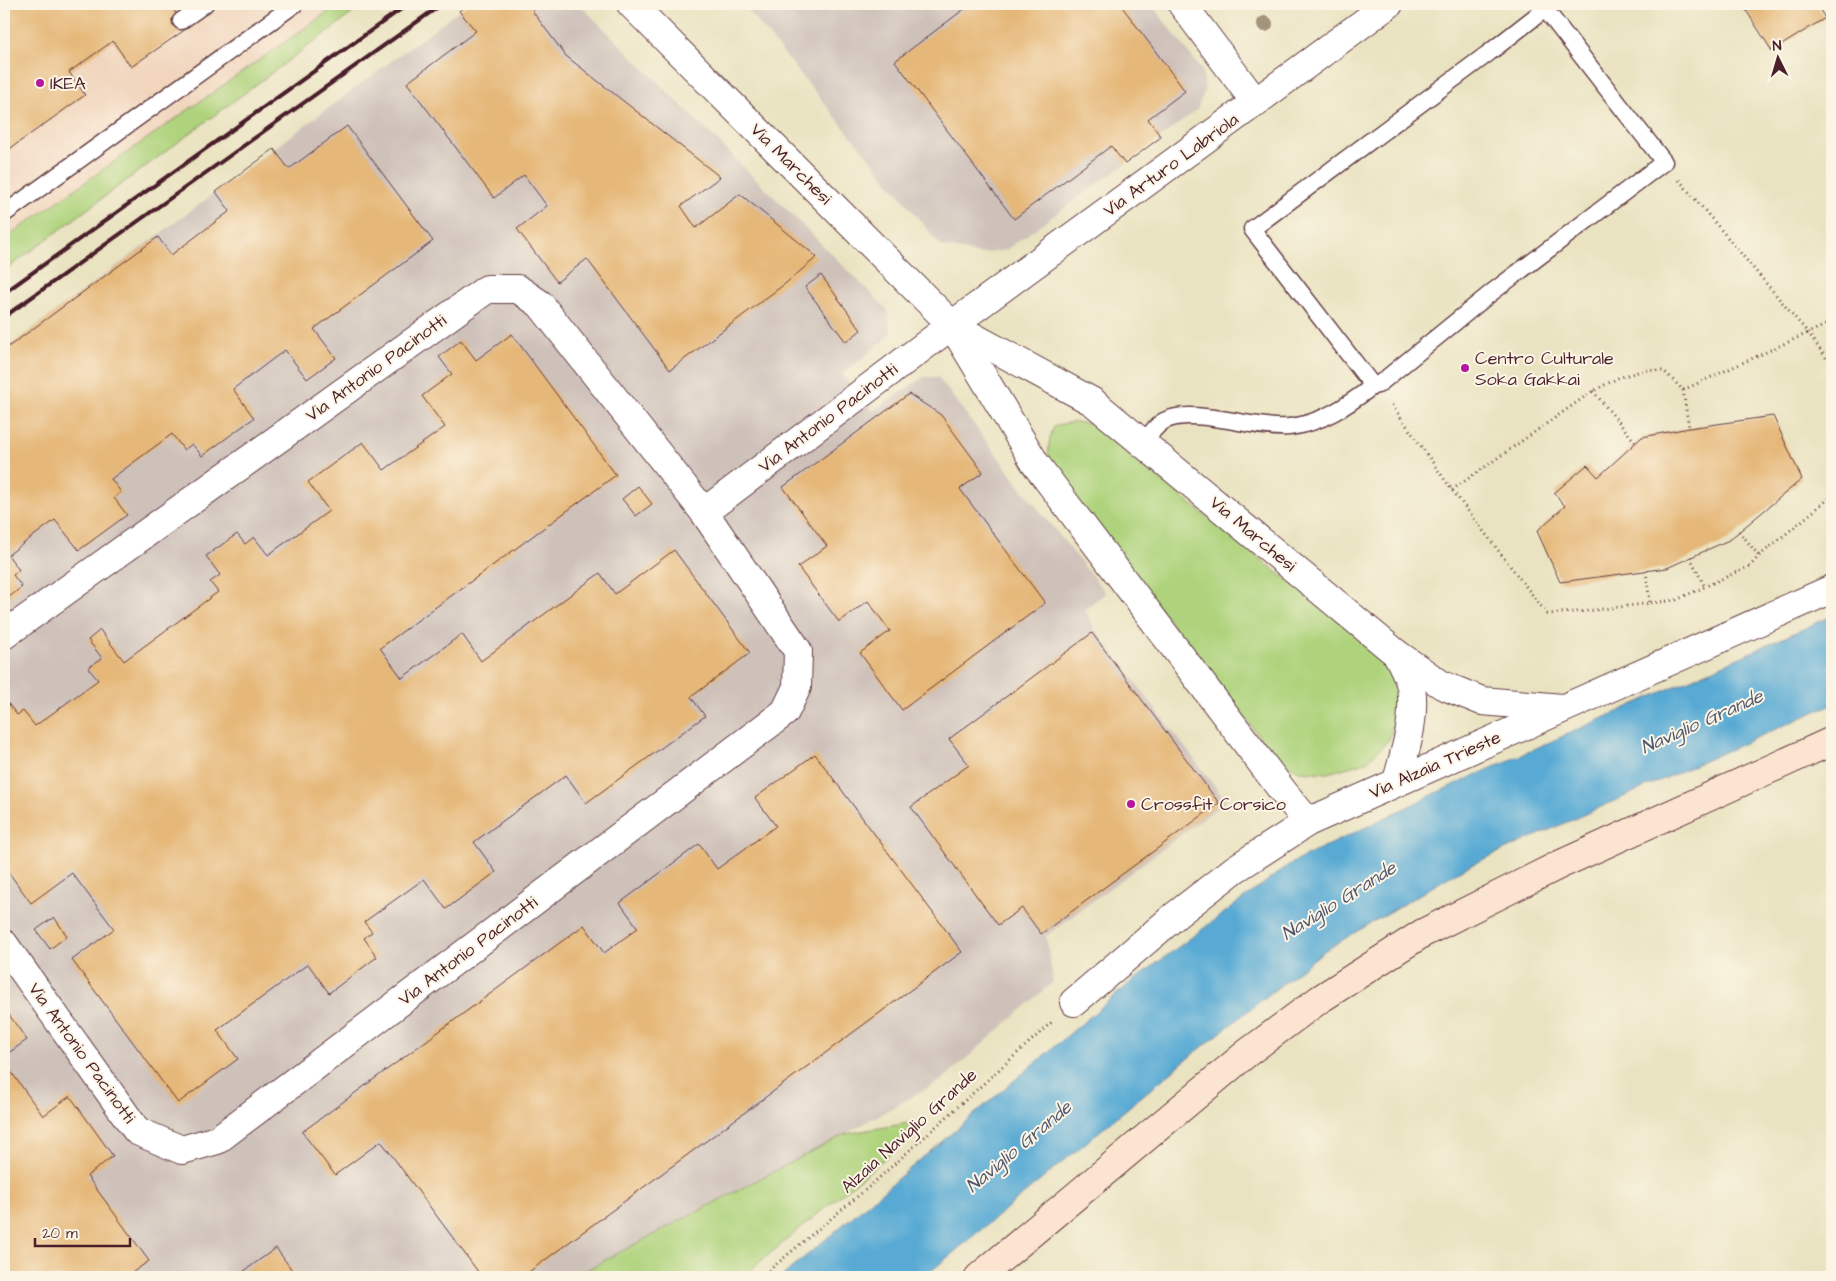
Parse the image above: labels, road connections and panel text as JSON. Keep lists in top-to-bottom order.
{
  "streets": {
    "street": [
      "Via Marchesi",
      "Via Arturo Labriola",
      "Via Antonio Pacinotti",
      "Via Alzaia Trieste"
    ],
    "path": ["Alzaia Naviglio Grande"]
  },
  "crossings": [
    ["Via Marchesi", "Via Arturo Labriola"],
    ["Via Marchesi", "Via Antonio Pacinotti"],
    ["Via Marchesi", "Via Alzaia Trieste"],
    ["Via Arturo Labriola", "Via Antonio Pacinotti"],
    ["Via Alzaia Trieste", "Alzaia Naviglio Grande"]
  ],
  "water": ["Naviglio Grande"],
  "places": ["IKEA", "Centro Culturale Soka Gakkai", "Crossfit Corsico"],
  "scale_bar": "20 m",
  "north": "top"
}
